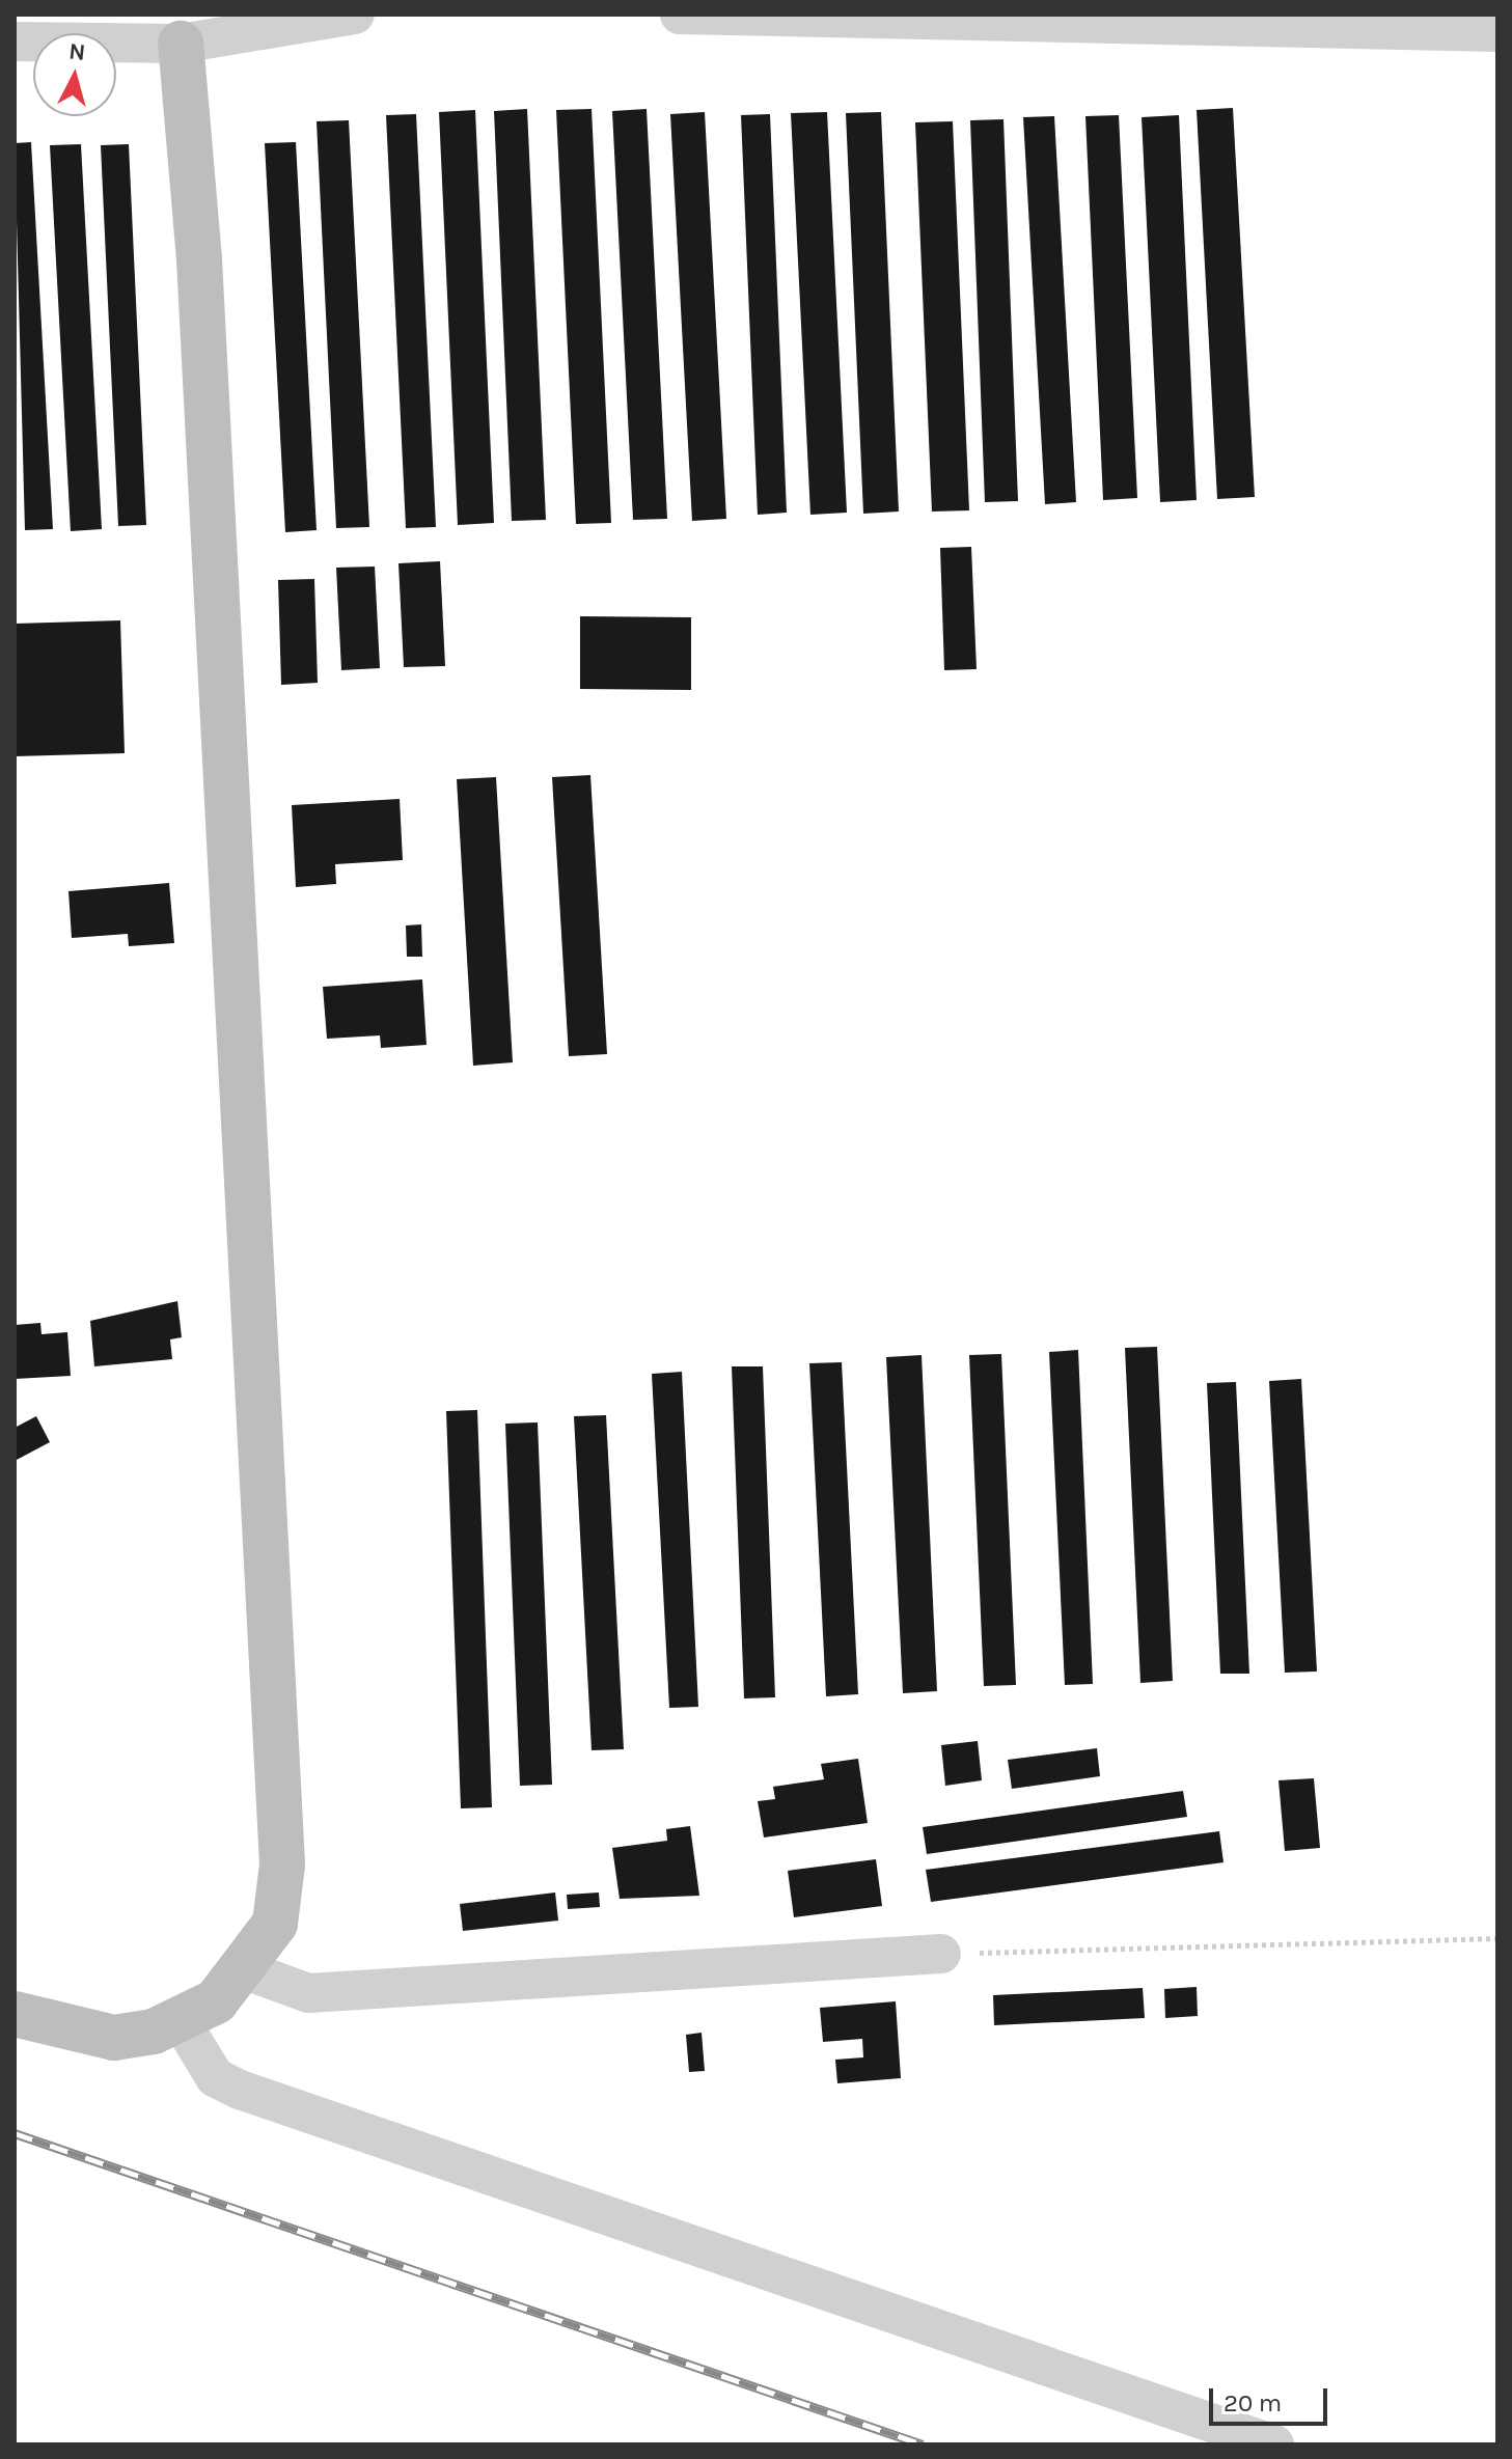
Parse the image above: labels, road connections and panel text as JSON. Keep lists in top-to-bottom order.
{
  "scale_bar": "20 m",
  "north": "top"
}
